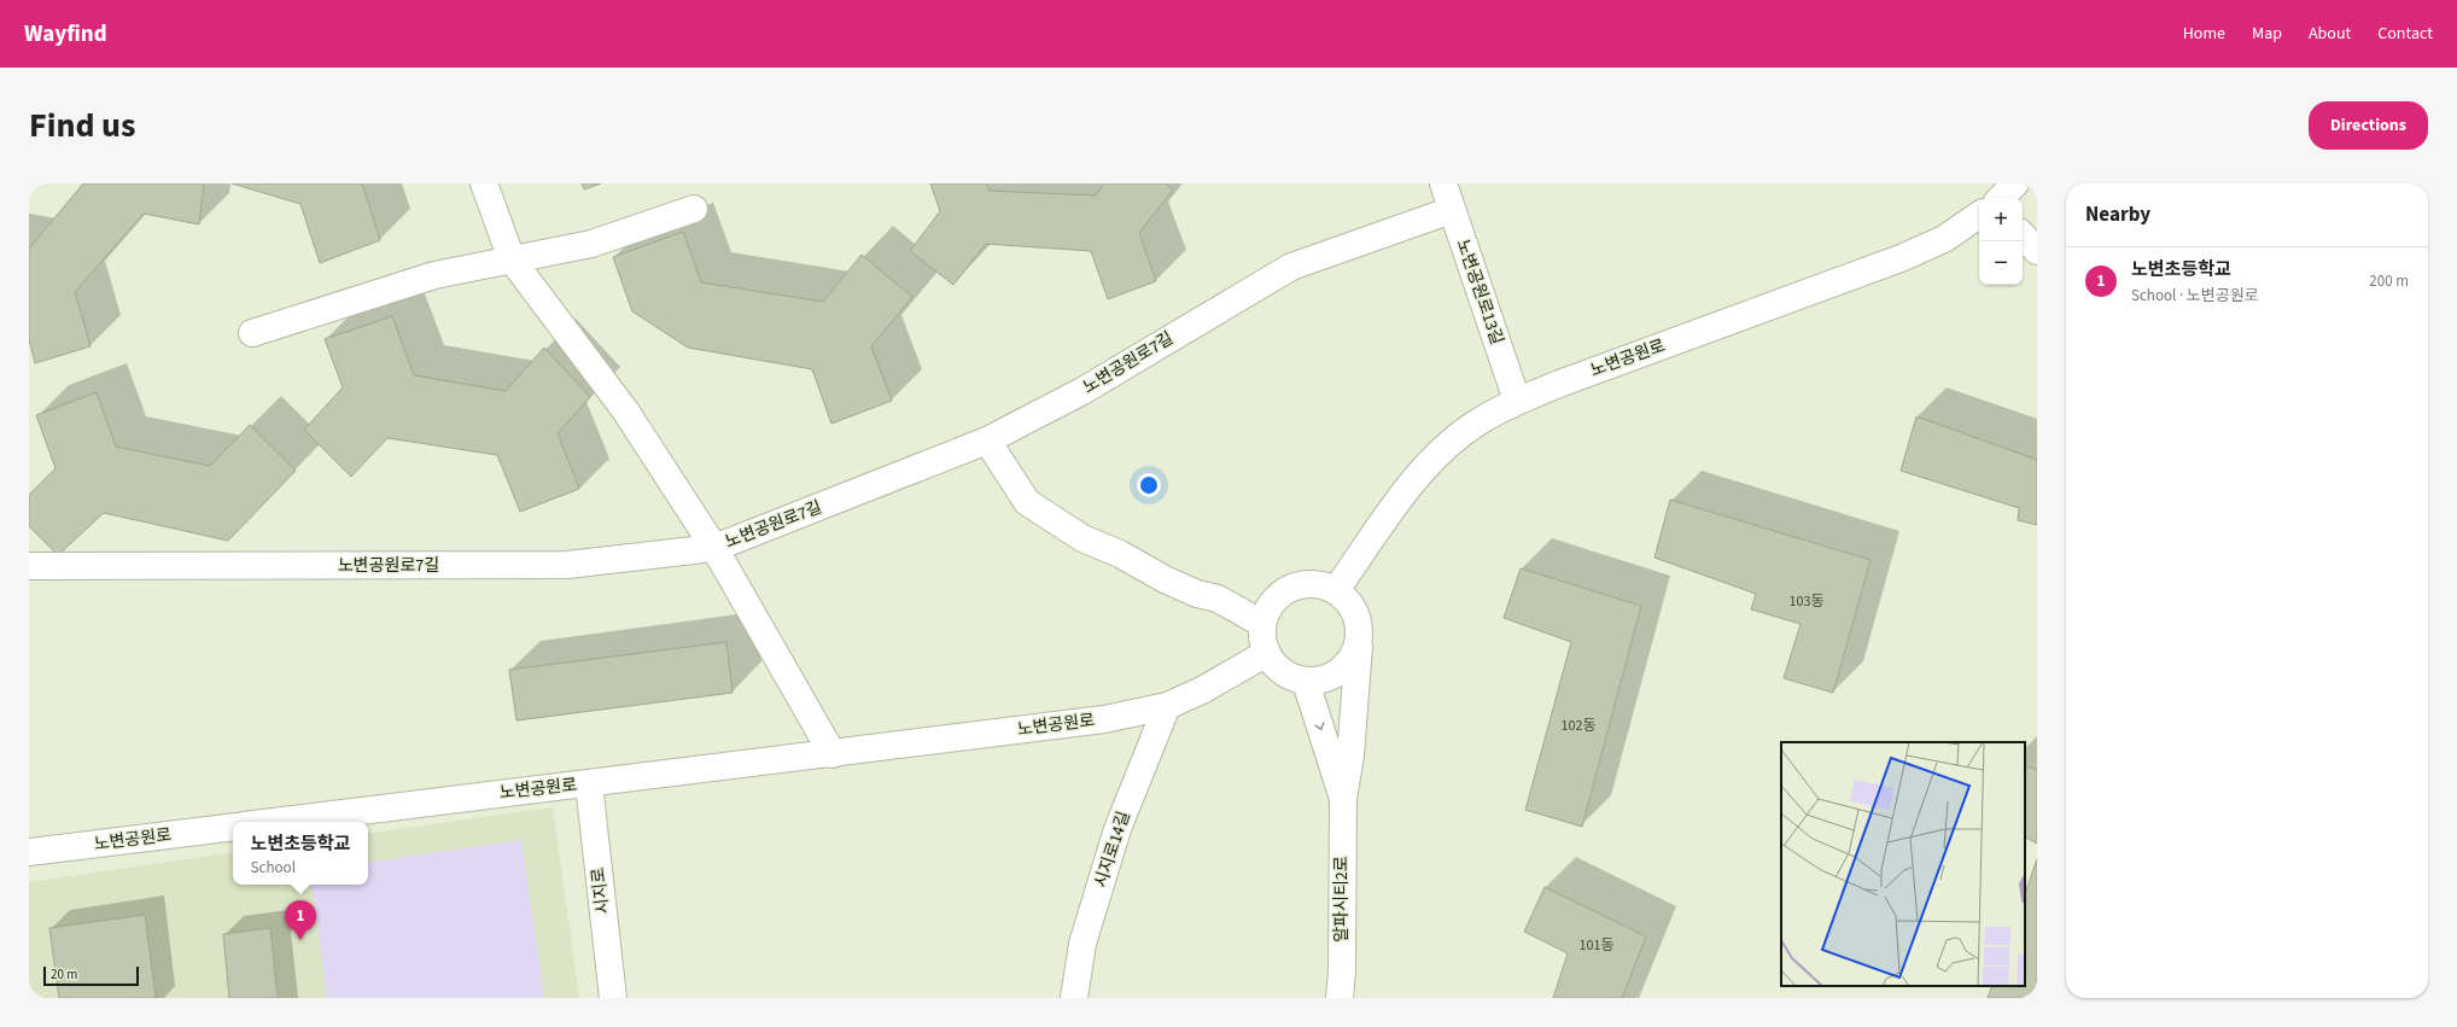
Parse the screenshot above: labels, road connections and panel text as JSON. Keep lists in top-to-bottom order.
{
  "streets": {
    "street": [
      "노변공원로13길",
      "노변공원로",
      "노변공원로7길",
      "시지로14길",
      "시지로",
      "알파시티2로"
    ]
  },
  "crossings": [
    ["노변공원로13길", "노변공원로"],
    ["노변공원로13길", "노변공원로7길"],
    ["노변공원로", "시지로14길"],
    ["노변공원로", "시지로"]
  ],
  "house_numbers": ["103동", "102동", "101동"],
  "scale_bar": "20 m",
  "page": {
    "header": "Wayfind",
    "nav": [
      "Home",
      "Map",
      "About",
      "Contact"
    ],
    "title": "Find us",
    "buttons": "Directions",
    "heading": "Nearby",
    "map_buttons": ["+", "−"],
    "list": [
      {
        "mark": "1",
        "name": "노변초등학교",
        "note": "School · 노변공원로",
        "value": "200 m"
      }
    ],
    "popup": ["노변초등학교", "School"],
    "pins": "1",
    "scale": "20 m"
  }
}
